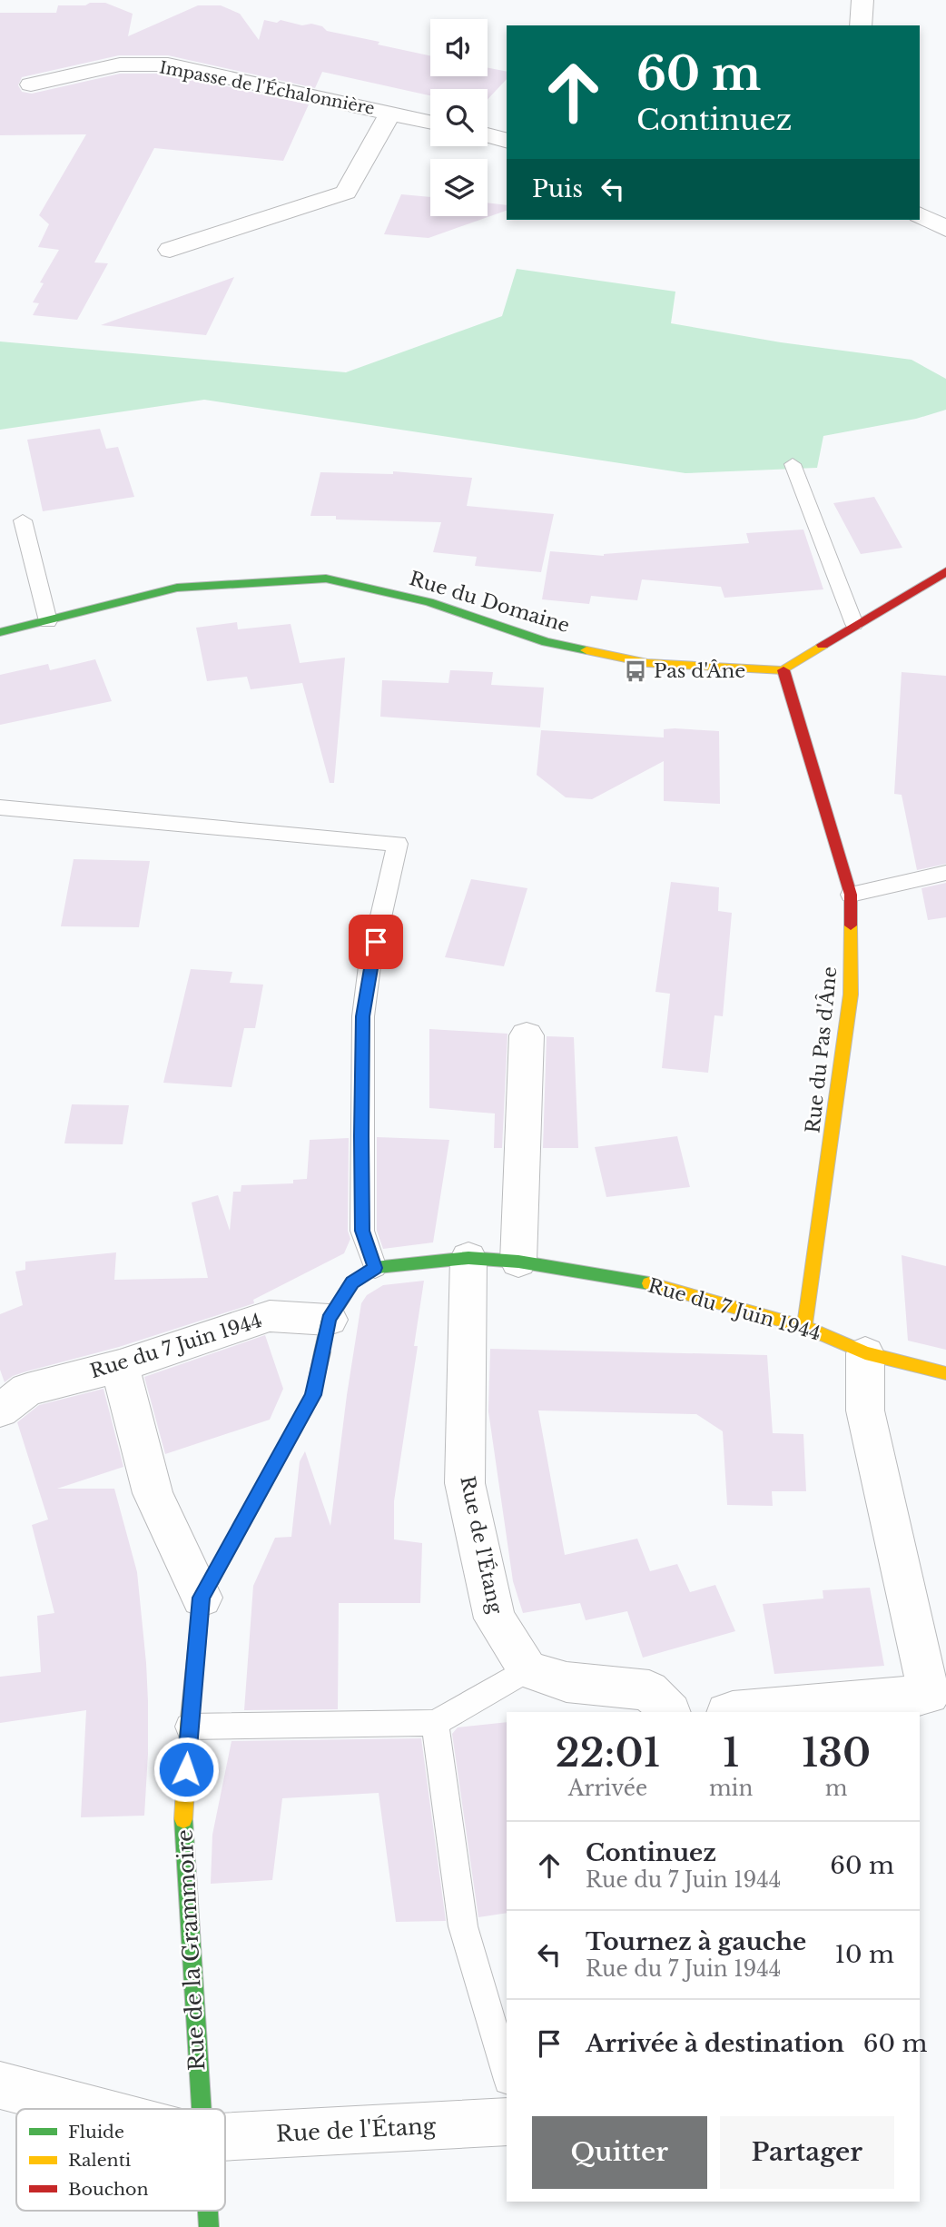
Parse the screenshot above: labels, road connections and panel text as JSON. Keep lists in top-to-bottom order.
{
  "streets": {
    "street": [
      "Impasse de l'Échalonnière",
      "Rue du Domaine",
      "Rue du Pas d'Âne",
      "Rue du 7 Juin 1944",
      "Rue de l'Étang",
      "Rue de la Grammoire"
    ]
  },
  "crossings": [
    ["Rue du Domaine", "Rue du Pas d'Âne"],
    ["Rue du Pas d'Âne", "Rue du 7 Juin 1944"],
    ["Rue du 7 Juin 1944", "Rue de l'Étang"],
    ["Rue du 7 Juin 1944", "Rue de la Grammoire"]
  ],
  "places": {
    "bus stop": ["Pas d'Âne"]
  },
  "legend": ["Fluide", "Ralenti", "Bouchon"],
  "page": {
    "turn": ["60 m", "Continuez"],
    "then": "Puis",
    "eta": [
      "22:01",
      "Arrivée",
      "1",
      "min",
      "130",
      "m"
    ],
    "list": [
      {
        "name": "Continuez",
        "note": "Rue du 7 Juin 1944",
        "value": "60 m"
      },
      {
        "name": "Tournez à gauche",
        "note": "Rue du 7 Juin 1944",
        "value": "10 m"
      },
      {
        "name": "Arrivée à destination",
        "value": "60 m"
      }
    ],
    "buttons": ["Quitter", "Partager"]
  }
}
